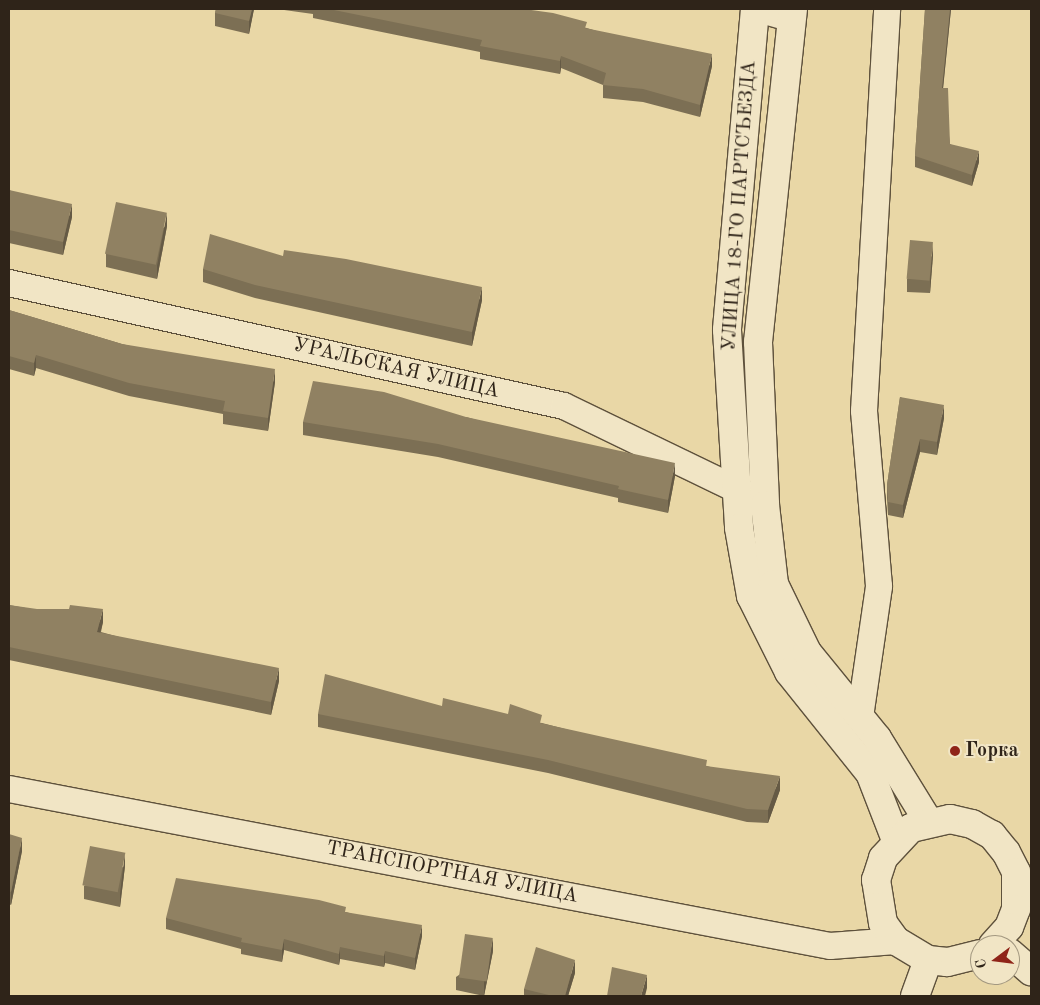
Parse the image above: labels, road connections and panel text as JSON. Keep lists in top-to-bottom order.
{
  "streets": {
    "main road": ["УЛИЦА 18-ГО ПАРТСЪЕЗДА"],
    "street": ["УРАЛЬСКАЯ УЛИЦА", "ТРАНСПОРТНАЯ УЛИЦА"]
  },
  "crossings": [
    ["УЛИЦА 18-ГО ПАРТСЪЕЗДА", "УРАЛЬСКАЯ УЛИЦА"]
  ],
  "places": ["Горка"],
  "north": "left"
}
